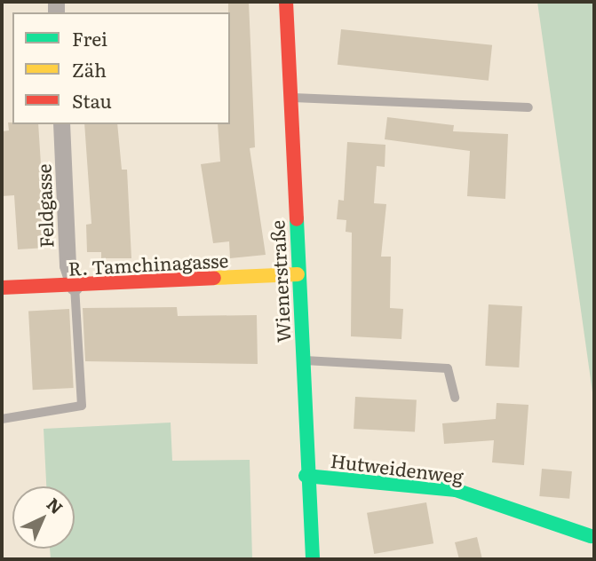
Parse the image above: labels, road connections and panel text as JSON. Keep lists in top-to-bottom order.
{
  "streets": {
    "street": [
      "Feldgasse",
      "R. Tamchinagasse",
      "Wienerstraße",
      "Hutweidenweg"
    ]
  },
  "crossings": [
    ["Feldgasse", "R. Tamchinagasse"],
    ["R. Tamchinagasse", "Wienerstraße"],
    ["Wienerstraße", "Hutweidenweg"]
  ],
  "legend": ["Frei", "Zäh", "Stau"],
  "north": "top right"
}
